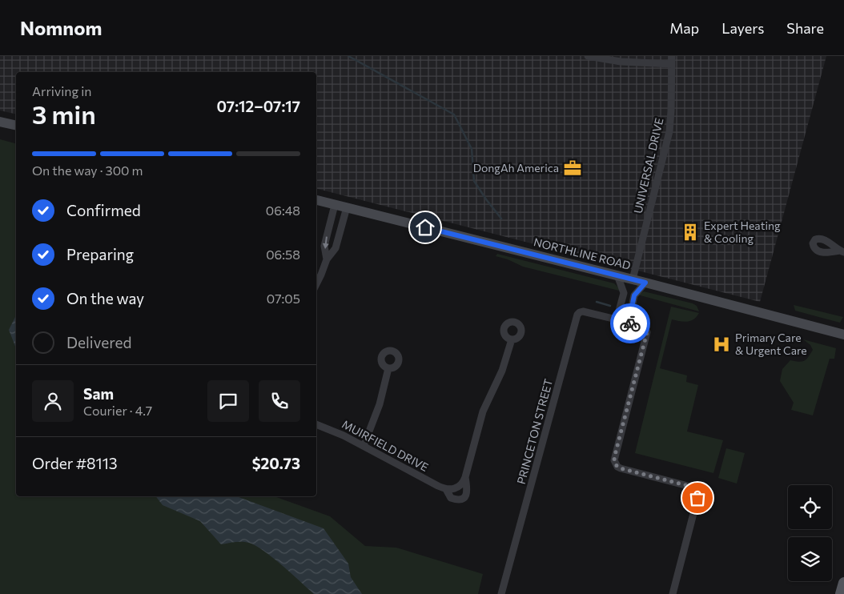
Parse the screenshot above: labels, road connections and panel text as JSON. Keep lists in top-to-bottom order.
{
  "streets": {
    "main road": ["NORTHLINE ROAD"],
    "street": ["UNIVERSAL DRIVE", "PRINCETON STREET", "MUIRFIELD DRIVE"]
  },
  "crossings": [
    ["UNIVERSAL DRIVE", "NORTHLINE ROAD"]
  ],
  "places": {
    "office": ["DongAh America"],
    "building": ["Expert Heating & Cooling"],
    "hospital": ["Primary Care & Urgent Care"]
  },
  "page": {
    "header": "Nomnom",
    "nav": ["Map", "Layers", "Share"],
    "heading": ["3 min", "Arriving in", "07:12–07:17"],
    "panel": [
      "Sam",
      "Courier · 4.7",
      "Order #8113",
      "$20.73"
    ],
    "bar": "On the way · 300 m",
    "list": [
      ["Confirmed", "06:48"],
      ["Preparing", "06:58"],
      ["On the way", "07:05"],
      "Delivered"
    ]
  }
}
